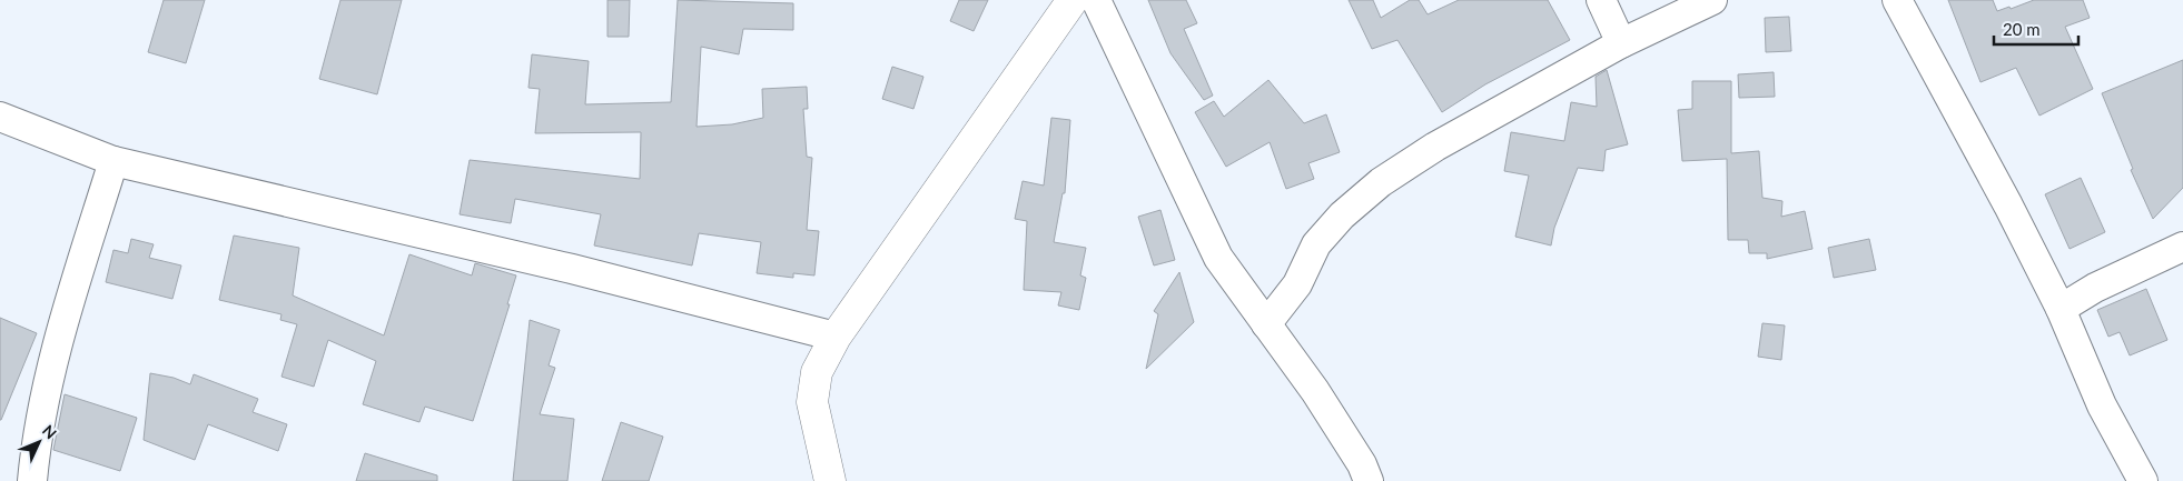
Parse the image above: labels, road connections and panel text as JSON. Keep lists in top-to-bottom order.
{
  "scale_bar": "20 m",
  "north": "top right"
}
